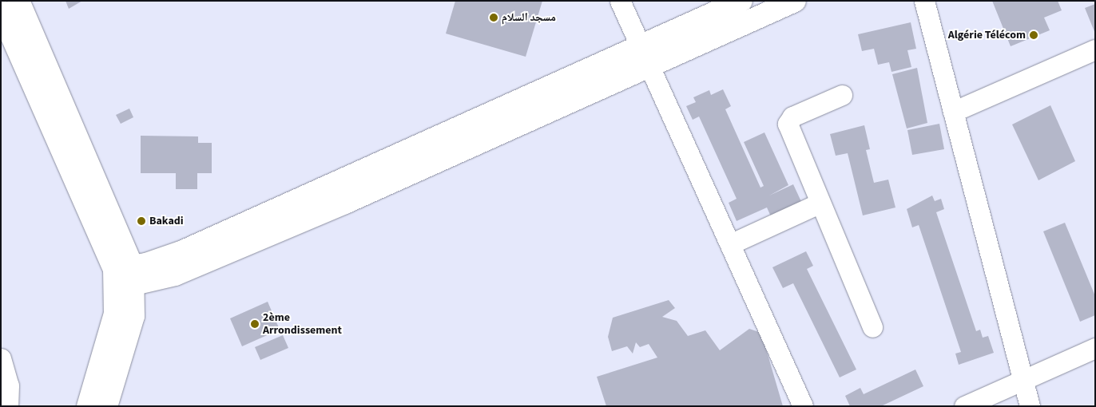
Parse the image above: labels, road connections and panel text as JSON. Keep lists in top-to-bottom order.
{
  "places": [
    "مسجد السلام",
    "Algérie Télécom",
    "Bakadi",
    "2ème Arrondissement"
  ]
}
